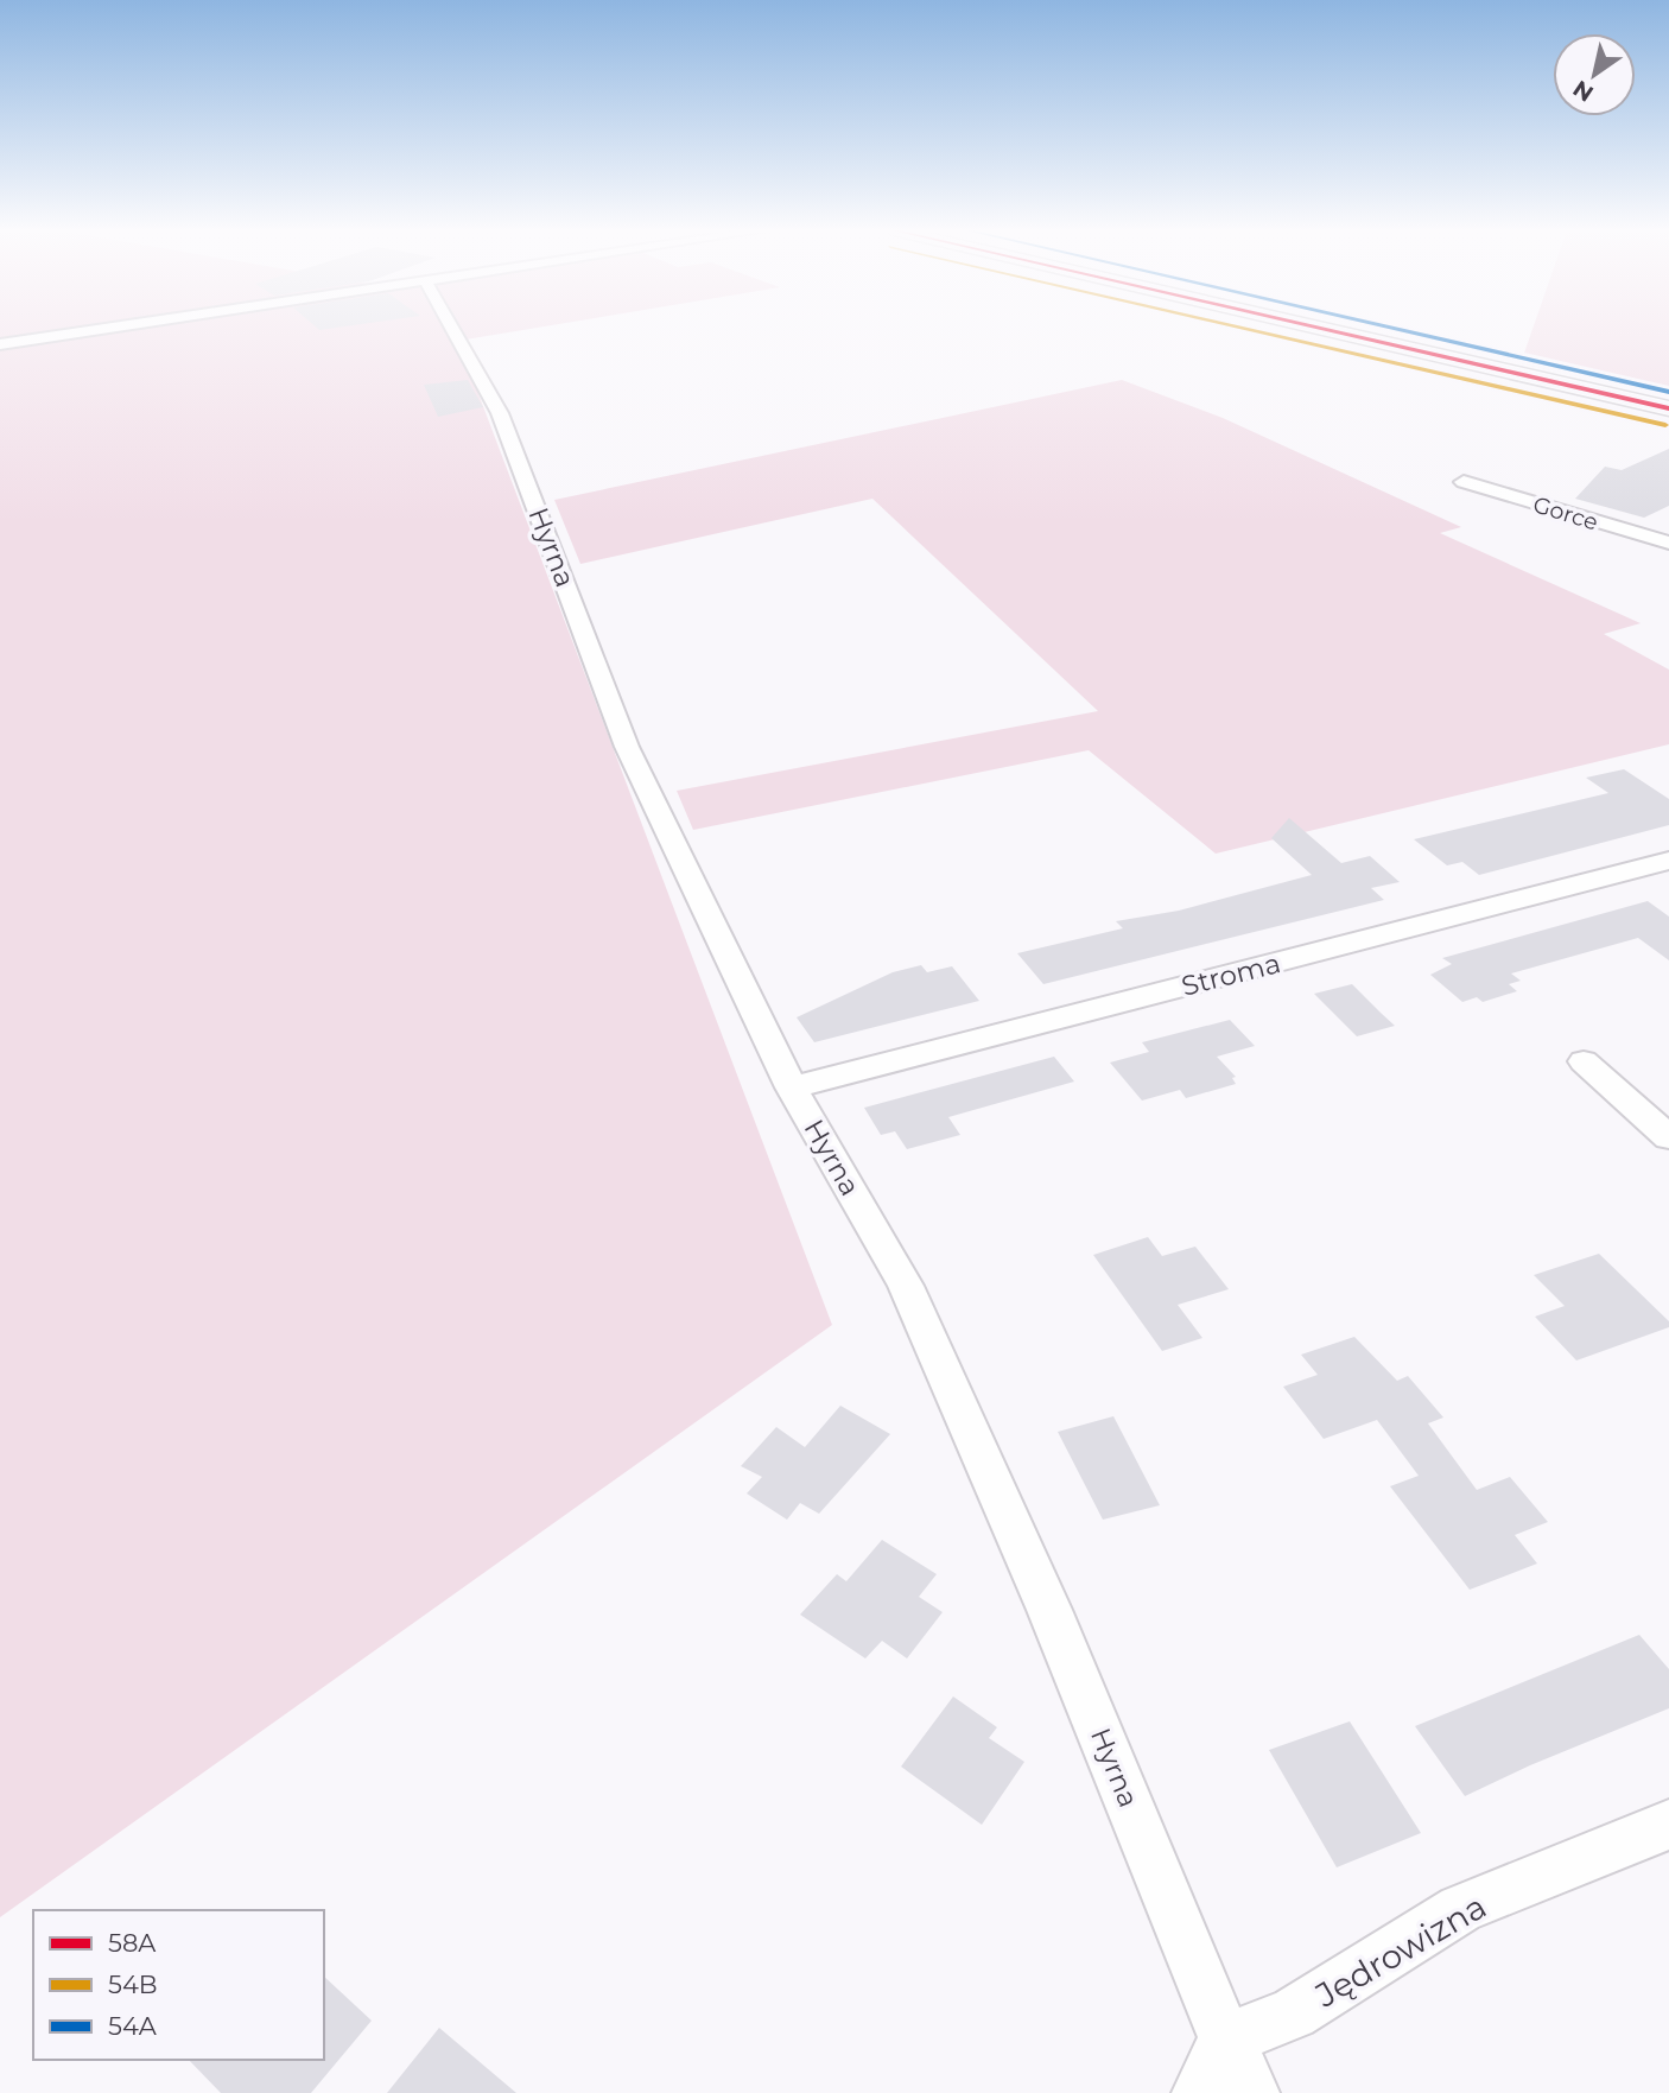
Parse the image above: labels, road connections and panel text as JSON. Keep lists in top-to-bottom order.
{
  "streets": {
    "street": [
      "Gorce",
      "Hyrna",
      "Stroma",
      "Jędrowizna"
    ]
  },
  "crossings": [
    ["Hyrna", "Stroma"],
    ["Hyrna", "Jędrowizna"]
  ],
  "lines": ["transit line 58A", "transit line 54B", "transit line 54A"],
  "legend": ["58A", "54B", "54A"],
  "north": "bottom left"
}
